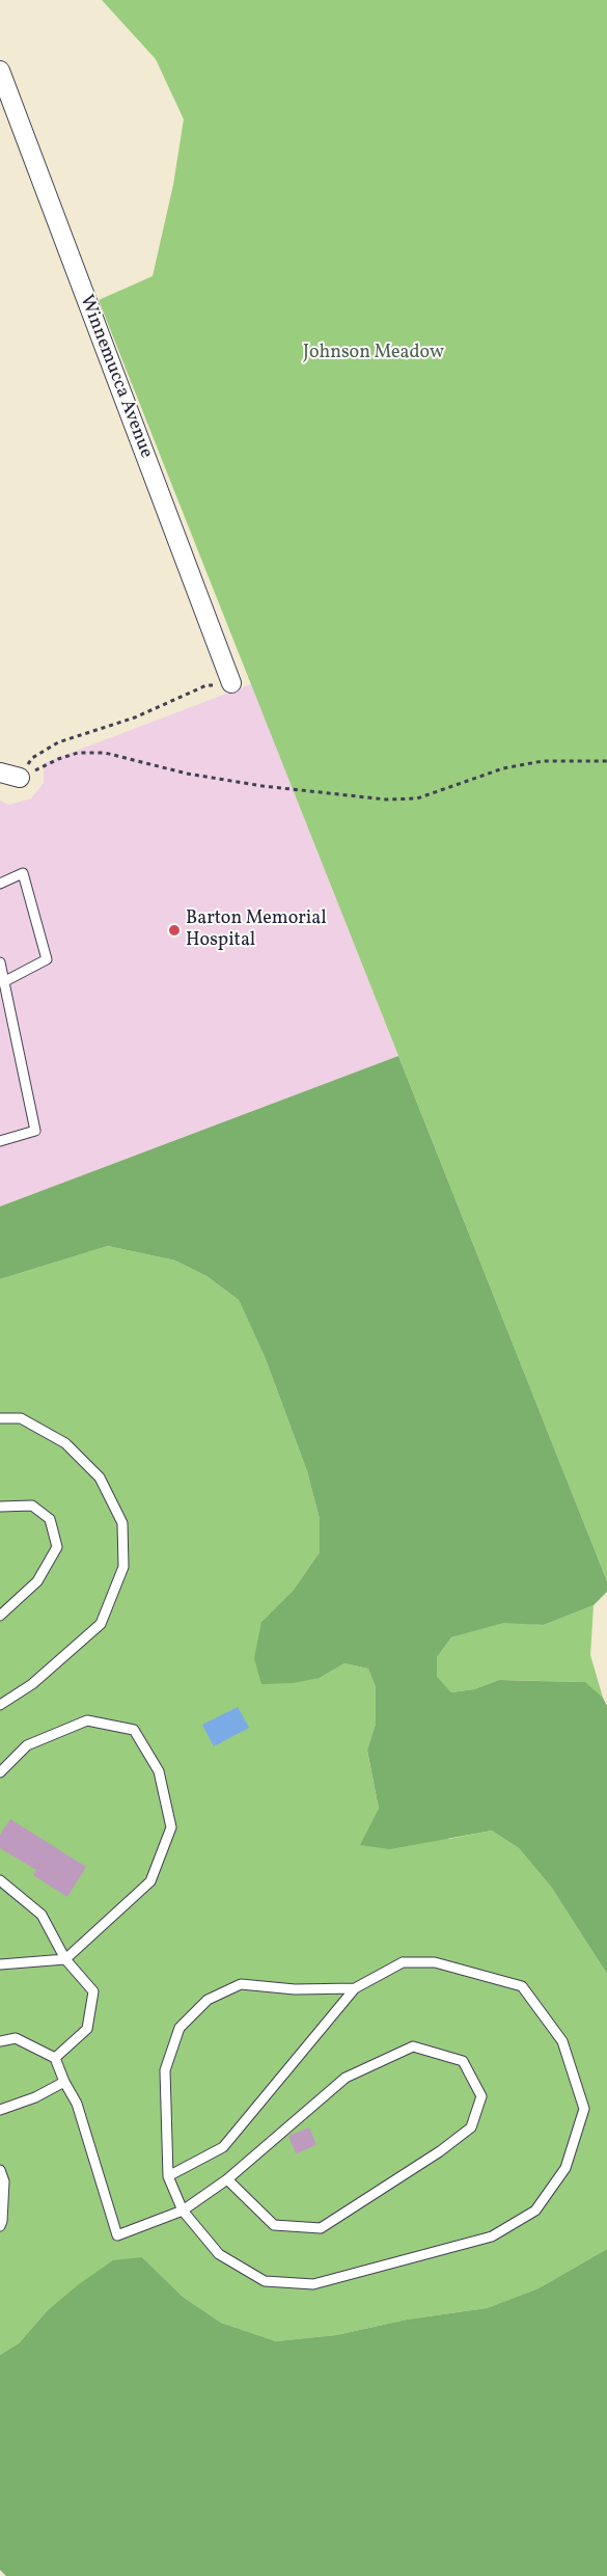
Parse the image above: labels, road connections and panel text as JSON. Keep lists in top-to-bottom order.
{
  "streets": {
    "street": ["Winnemucca Avenue"]
  },
  "parks": ["Johnson Meadow"],
  "places": ["Barton Memorial Hospital"]
}
